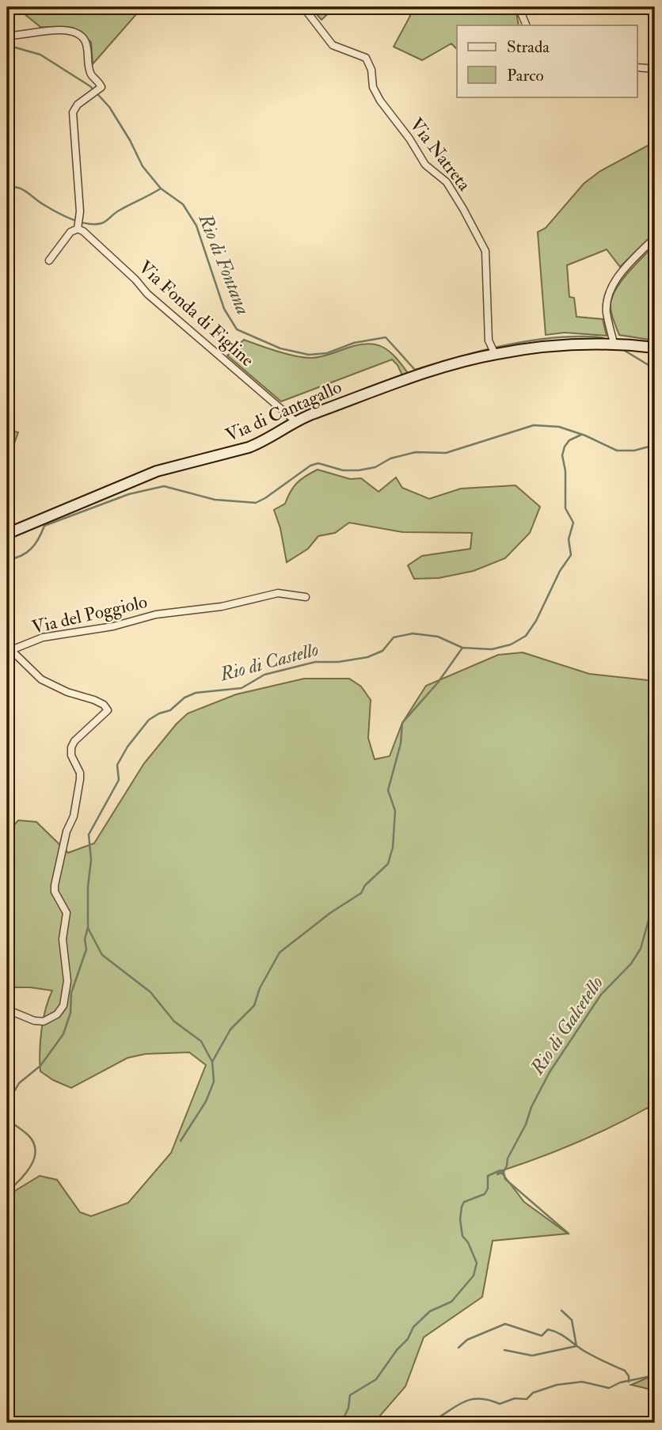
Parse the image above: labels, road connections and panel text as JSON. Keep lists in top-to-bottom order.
{
  "streets": {
    "street": [
      "Via Natreta",
      "Via Fonda di Figline",
      "Via di Cantagallo",
      "Via del Poggiolo"
    ]
  },
  "crossings": [
    ["Via Natreta", "Via di Cantagallo"],
    ["Via Fonda di Figline", "Via di Cantagallo"]
  ],
  "water": ["Rio di Fontana", "Rio di Castello", "Rio di Galcetello"],
  "legend": ["Strada", "Parco"]
}
